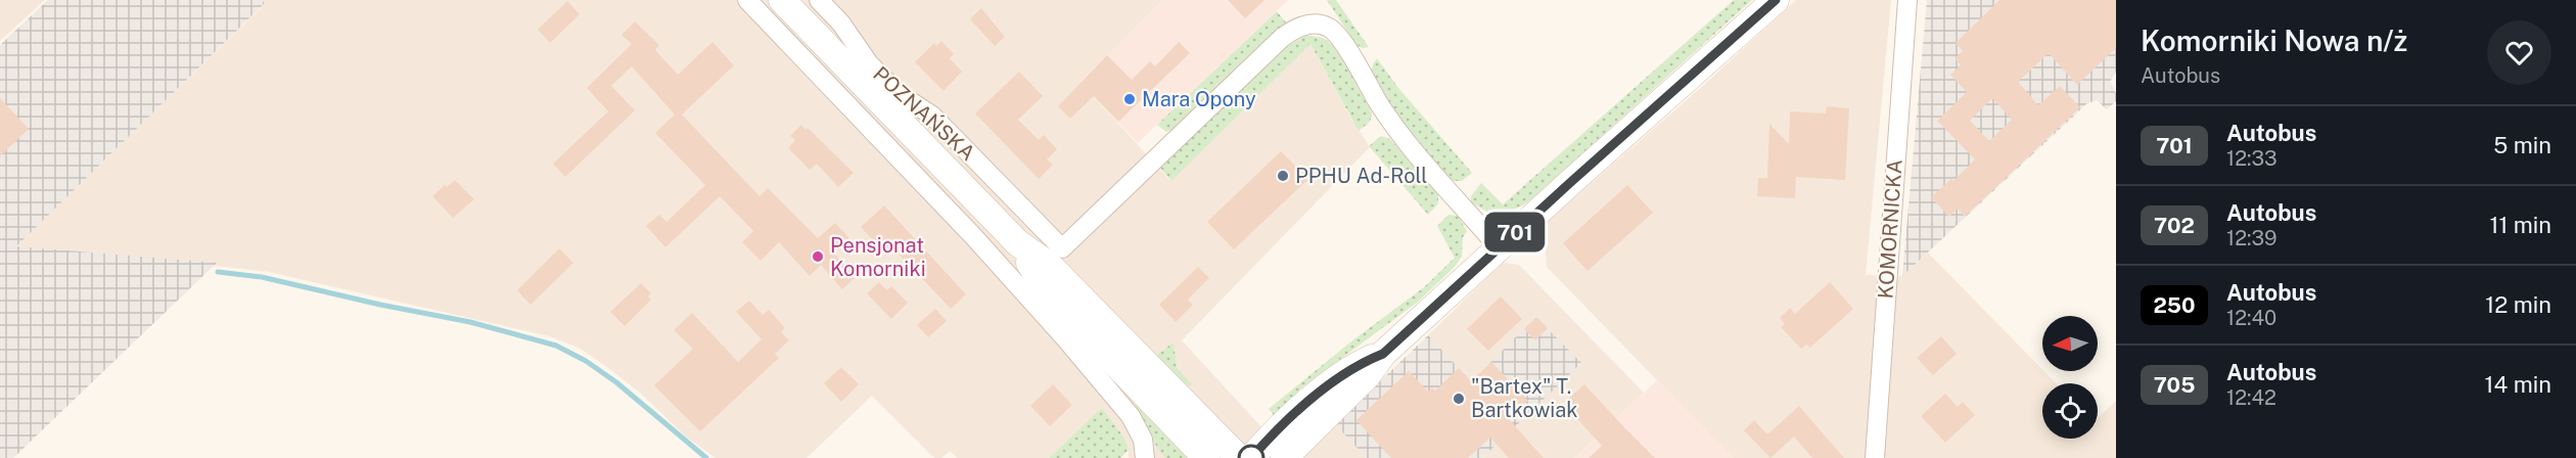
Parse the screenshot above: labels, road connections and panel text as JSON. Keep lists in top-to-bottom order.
{
  "streets": {
    "main road": ["POZNAŃSKA"],
    "street": ["KOMORNICKA"]
  },
  "places": [
    "Mara Opony",
    "PPHU Ad-Roll",
    "Pensjonat Komorniki",
    "\"Bartex\" T. Bartkowiak"
  ],
  "lines": ["bus line 701"],
  "north": "left",
  "page": {
    "on_map": "701",
    "heading": ["Komorniki Nowa n/ż", "Autobus"],
    "list": [
      {
        "mark": "701",
        "name": "Autobus",
        "note": "12:33",
        "value": "5 min"
      },
      {
        "mark": "702",
        "name": "Autobus",
        "note": "12:39",
        "value": "11 min"
      },
      {
        "mark": "250",
        "name": "Autobus",
        "note": "12:40",
        "value": "12 min"
      },
      {
        "mark": "705",
        "name": "Autobus",
        "note": "12:42",
        "value": "14 min"
      }
    ]
  }
}
